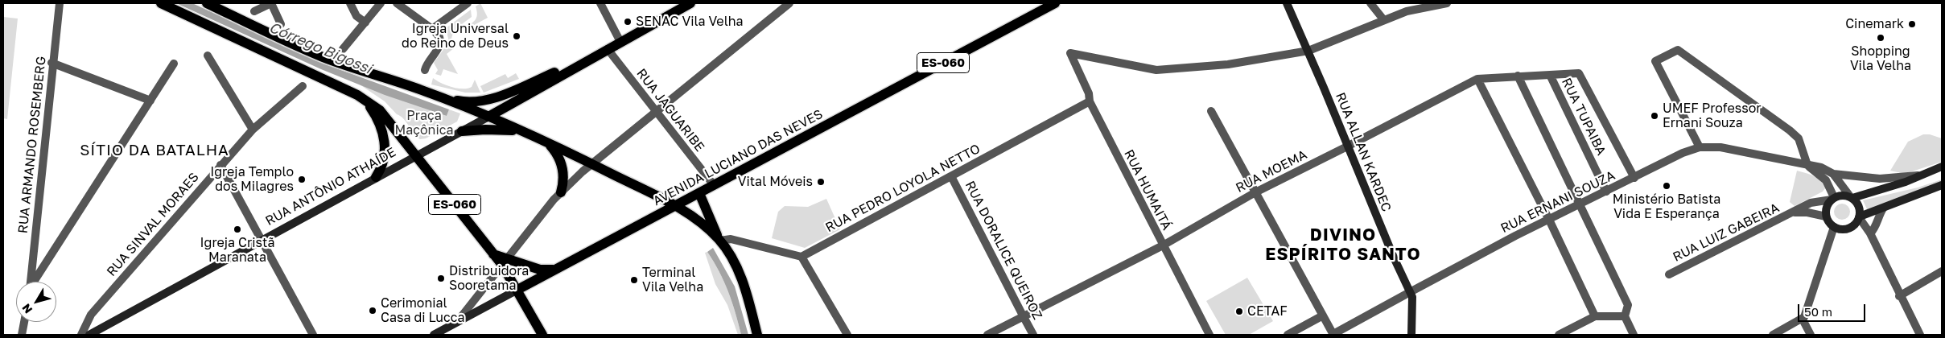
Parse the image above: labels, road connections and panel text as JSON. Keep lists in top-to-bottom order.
{
  "streets": {
    "main road": [
      "ES-060",
      "RUA ALLAN KARDEC",
      "AVENIDA LUCIANO DAS NEVES",
      "RUA ANTÔNIO ATHAÍDE"
    ],
    "street": [
      "RUA JAGUARIBE",
      "RUA TUPAIBA",
      "RUA ARMANDO ROSEMBERG",
      "RUA MOEMA",
      "RUA PEDRO LOYOLA NETTO",
      "RUA HUMAITÁ",
      "RUA ERNANI SOUZA",
      "RUA SINVAL MORAES",
      "RUA LUIZ GABEIRA",
      "RUA DORALICE QUEIROZ"
    ]
  },
  "crossings": [
    ["ES-060", "RUA ANTÔNIO ATHAÍDE"],
    ["RUA JAGUARIBE", "AVENIDA LUCIANO DAS NEVES"],
    ["RUA JAGUARIBE", "RUA ANTÔNIO ATHAÍDE"],
    ["RUA TUPAIBA", "RUA MOEMA"],
    ["RUA TUPAIBA", "RUA ERNANI SOUZA"],
    ["RUA ALLAN KARDEC", "RUA MOEMA"],
    ["RUA ALLAN KARDEC", "RUA HUMAITÁ"],
    ["RUA ALLAN KARDEC", "RUA ERNANI SOUZA"],
    ["RUA MOEMA", "RUA HUMAITÁ"],
    ["RUA MOEMA", "RUA ERNANI SOUZA"],
    ["RUA MOEMA", "RUA DORALICE QUEIROZ"],
    ["RUA PEDRO LOYOLA NETTO", "RUA HUMAITÁ"],
    ["RUA PEDRO LOYOLA NETTO", "RUA DORALICE QUEIROZ"],
    ["RUA ERNANI SOUZA", "RUA LUIZ GABEIRA"]
  ],
  "districts": ["SÍTIO DA BATALHA", "DIVINO ESPÍRITO SANTO"],
  "water": ["Córrego Bigossi"],
  "parks": ["Praça Maçônica"],
  "places": [
    "SENAC Vila Velha",
    "Cinemark",
    "Igreja Universal do Reino de Deus",
    "Shopping Vila Velha",
    "UMEF Professor Ernani Souza",
    "Igreja Templo dos Milagres",
    "Vital Móveis",
    "Ministério Batista Vida E Esperança",
    "Igreja Cristã Maranata",
    "Distribuidora Sooretama",
    "Terminal Vila Velha",
    "Cerimonial Casa di Lucca",
    "CETAF"
  ],
  "scale_bar": "50 m",
  "north": "bottom left"
}
